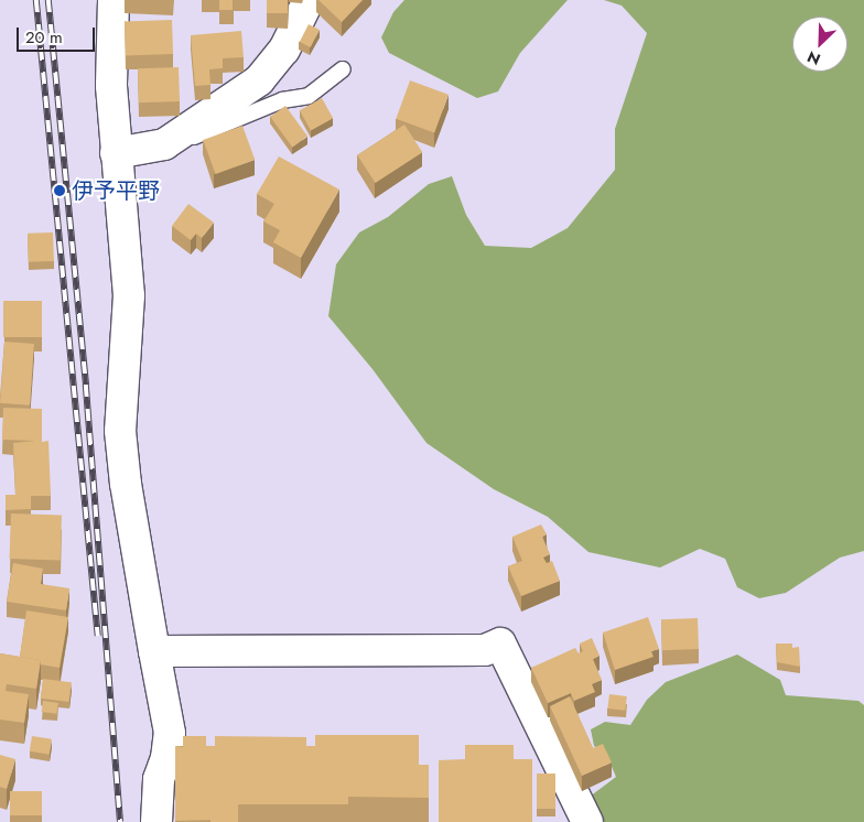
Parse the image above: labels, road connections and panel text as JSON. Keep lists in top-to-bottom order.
{
  "places": ["伊予平野"],
  "scale_bar": "20 m",
  "north": "bottom left"
}
